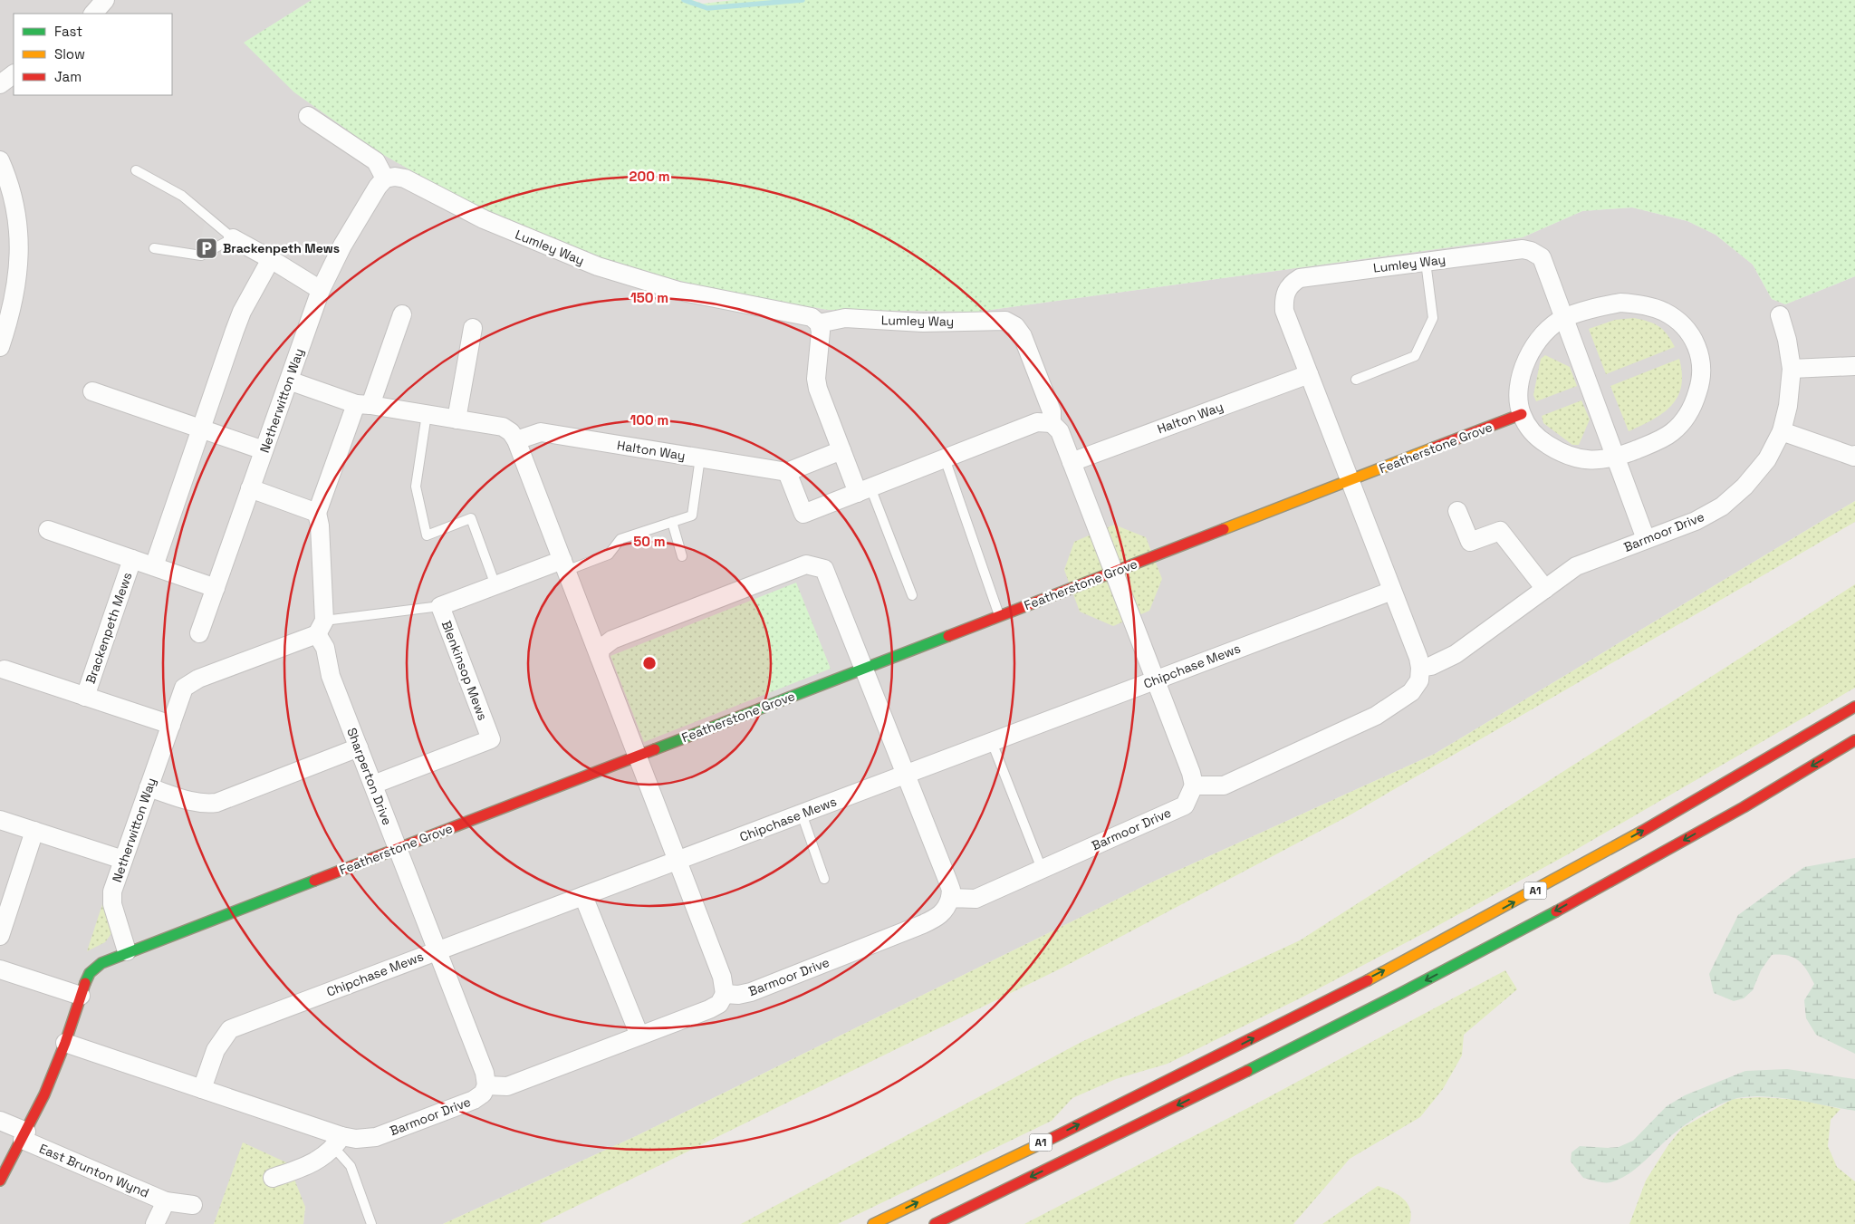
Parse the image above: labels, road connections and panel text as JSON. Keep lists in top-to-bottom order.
{
  "streets": {
    "main road": ["Featherstone Grove", "A1"],
    "street": [
      "Lumley Way",
      "Netherwitton Way",
      "Halton Way",
      "Barmoor Drive",
      "Brackenpeth Mews",
      "Chipchase Mews",
      "Blenkinsop Mews",
      "Sharperton Drive",
      "East Brunton Wynd"
    ]
  },
  "crossings": [
    ["Lumley Way", "Netherwitton Way"],
    ["Lumley Way", "Halton Way"],
    ["Netherwitton Way", "Featherstone Grove"],
    ["Netherwitton Way", "Brackenpeth Mews"],
    ["Netherwitton Way", "Sharperton Drive"],
    ["Featherstone Grove", "Sharperton Drive"],
    ["Barmoor Drive", "Chipchase Mews"],
    ["Barmoor Drive", "Sharperton Drive"],
    ["Chipchase Mews", "Sharperton Drive"],
    ["Blenkinsop Mews", "Sharperton Drive"]
  ],
  "places": {
    "parking": ["Brackenpeth Mews"]
  },
  "legend": ["Fast", "Slow", "Jam"],
  "rings": [
    "200 m",
    "150 m",
    "100 m",
    "50 m"
  ]
}
